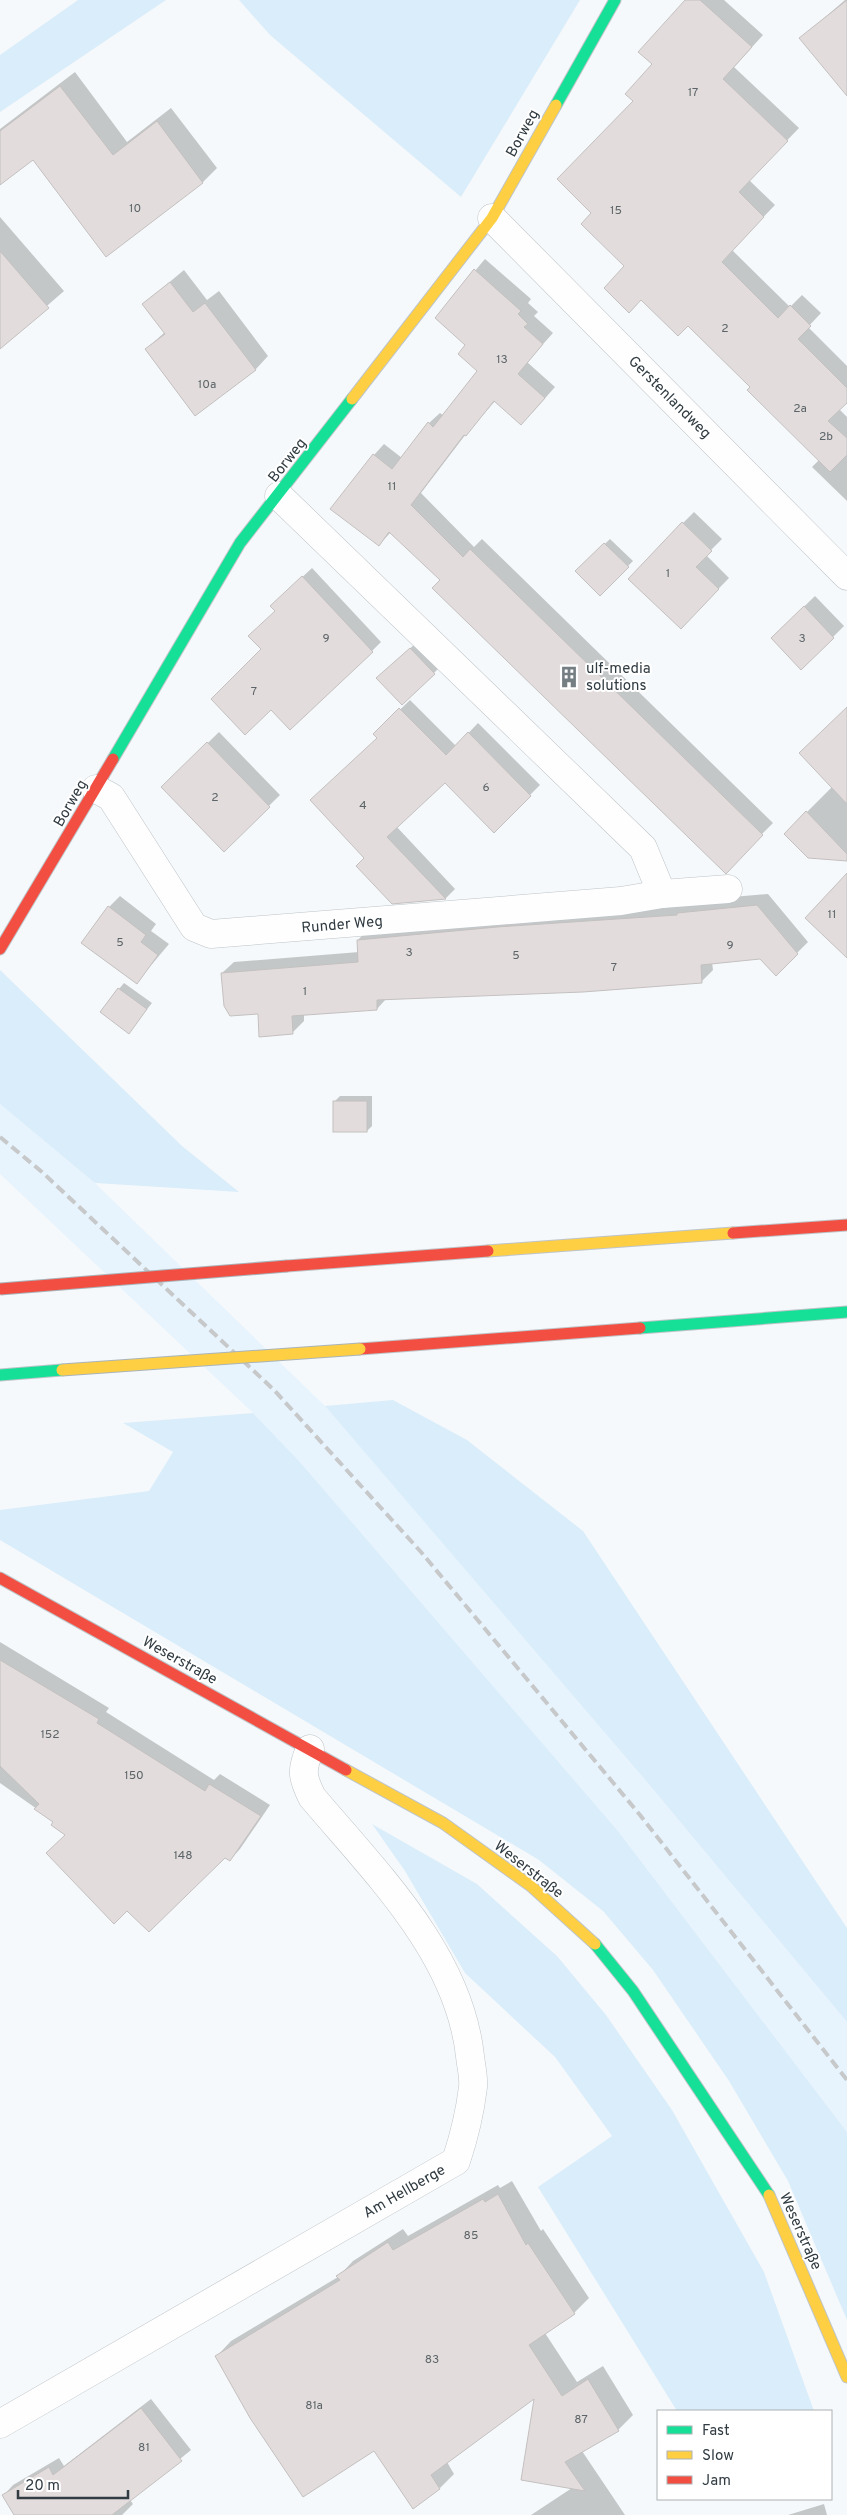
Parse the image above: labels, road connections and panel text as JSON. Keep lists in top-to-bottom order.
{
  "streets": {
    "main road": ["Borweg", "Weserstraße"],
    "street": ["Gerstenlandweg", "Runder Weg", "Am Hellberge"]
  },
  "crossings": [
    ["Borweg", "Gerstenlandweg"],
    ["Borweg", "Runder Weg"],
    ["Weserstraße", "Am Hellberge"]
  ],
  "places": {
    "building": ["ulf-media solutions"]
  },
  "house_numbers": [
    "17",
    "10",
    "15",
    "2",
    "13",
    "10a",
    "2a",
    "2b",
    "11",
    "1",
    "9",
    "3",
    "7",
    "6",
    "2",
    "4",
    "11",
    "5",
    "9",
    "3",
    "5",
    "7",
    "1",
    "152",
    "150",
    "148",
    "85",
    "83",
    "81a",
    "87",
    "81"
  ],
  "legend": ["Fast", "Slow", "Jam"],
  "scale_bar": "20 m"
}
